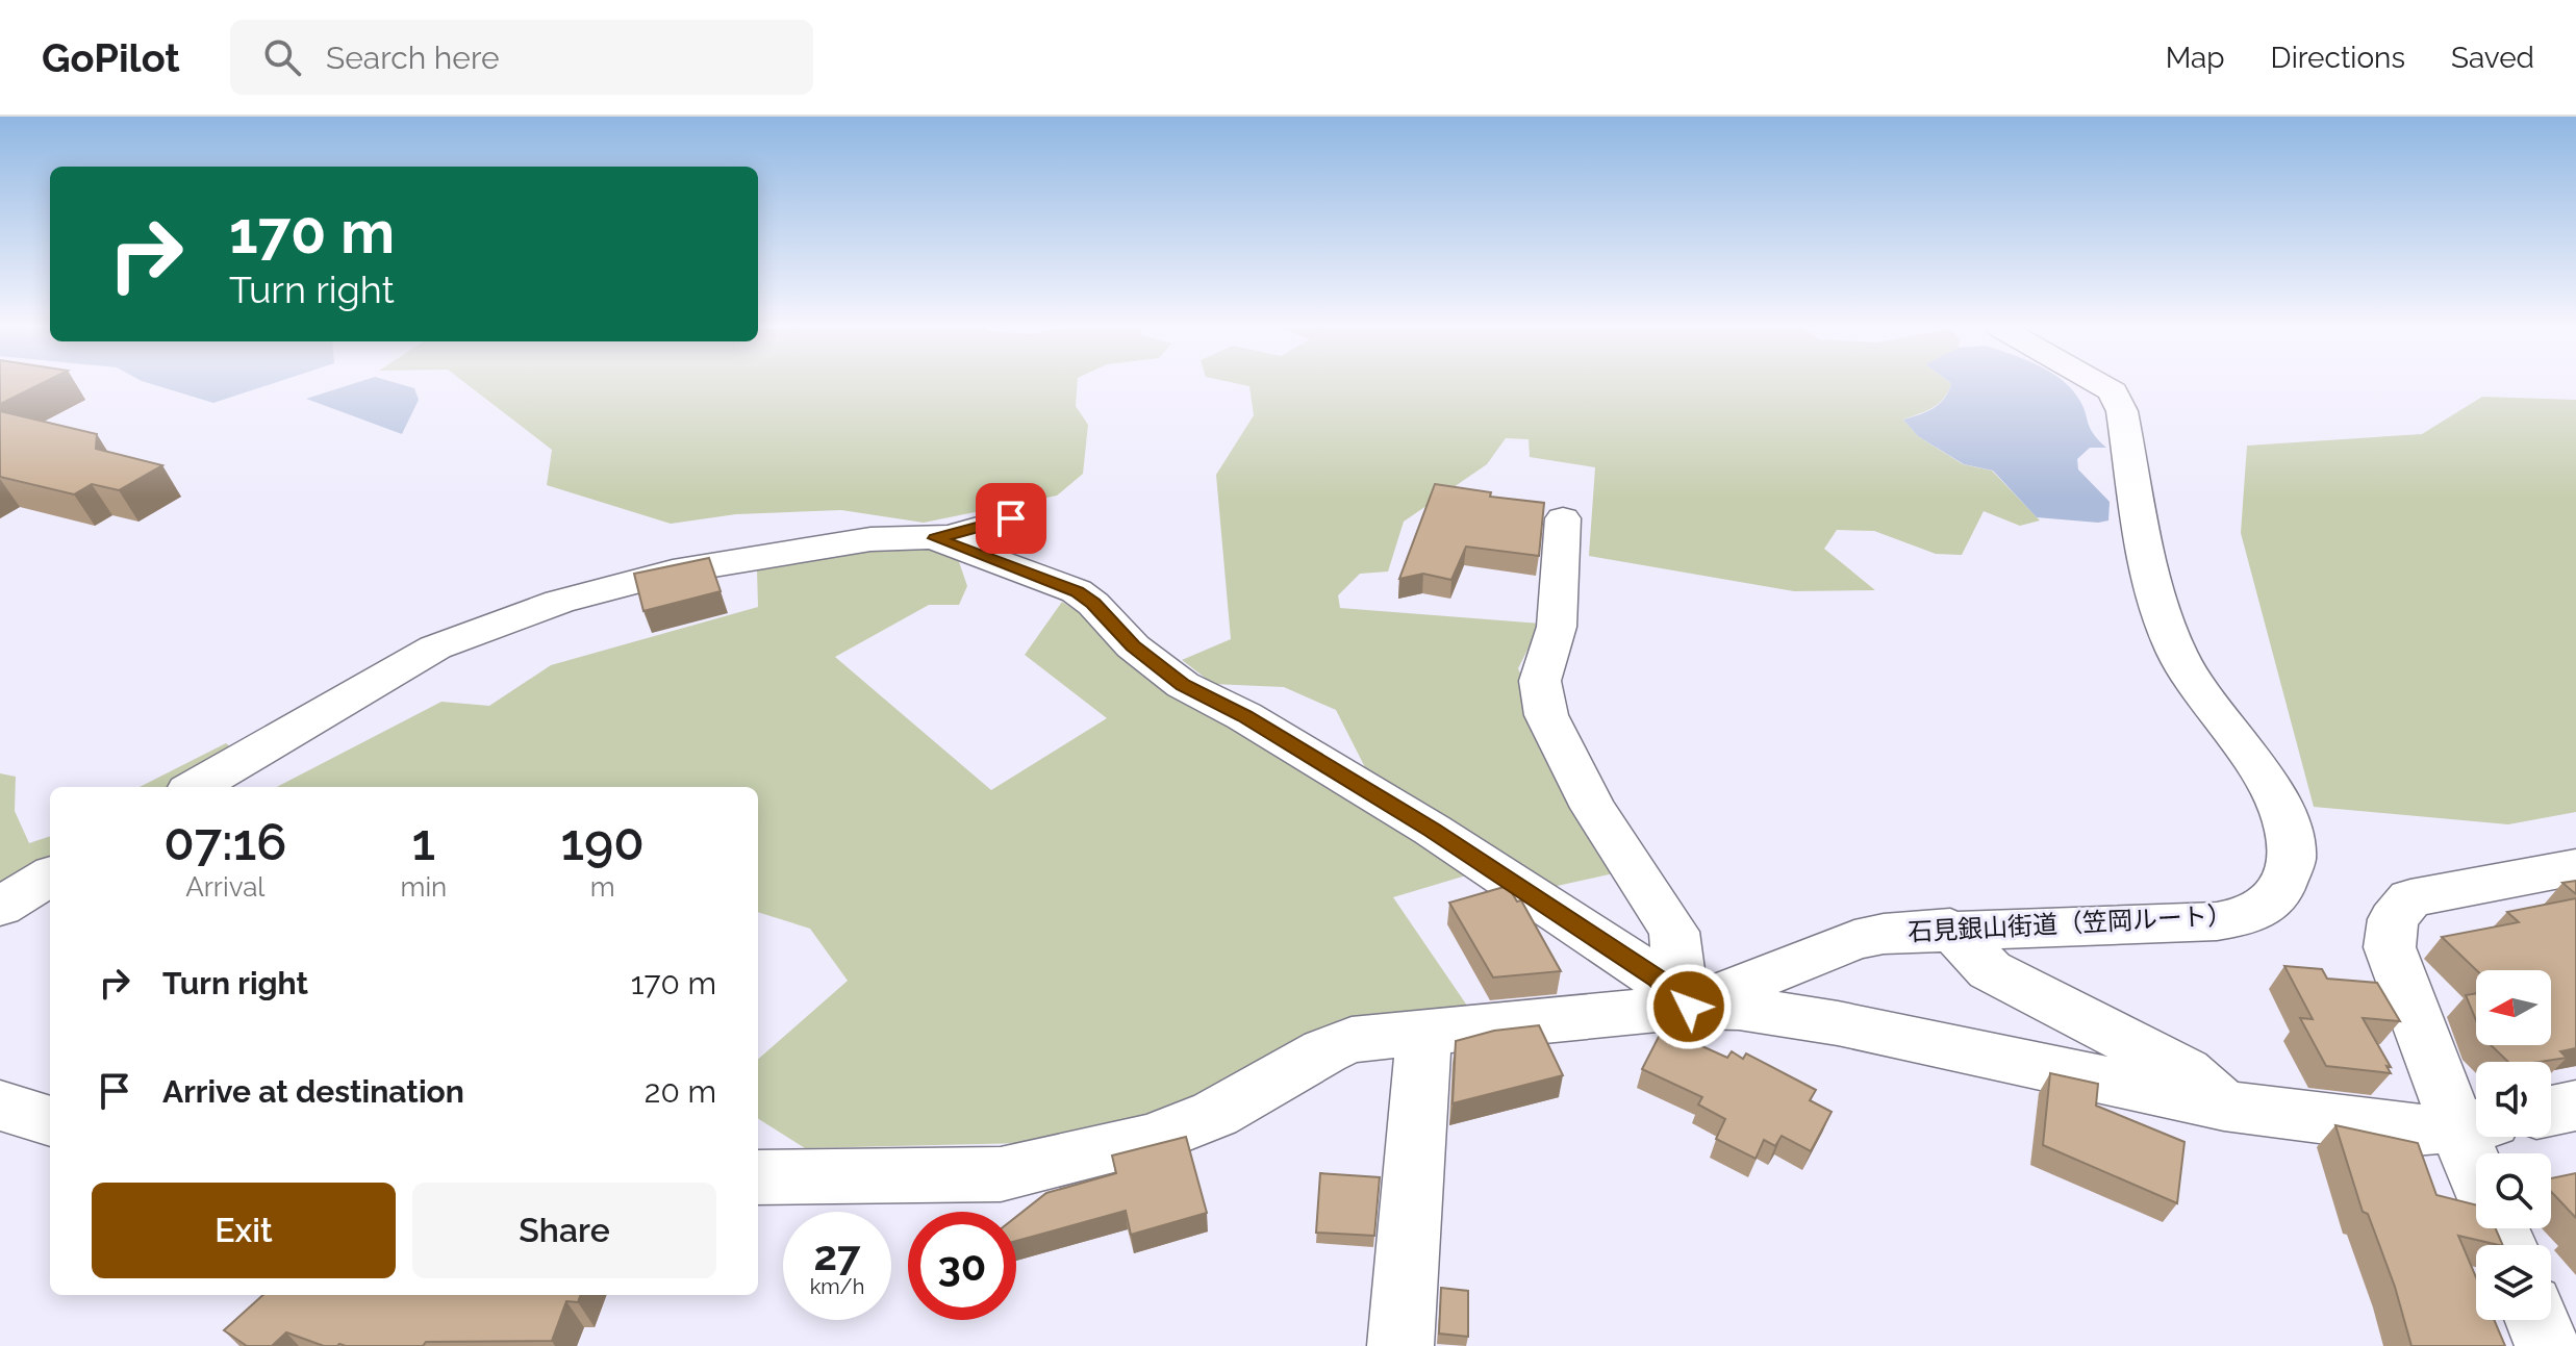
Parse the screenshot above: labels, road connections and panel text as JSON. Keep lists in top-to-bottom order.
{
  "streets": {
    "street": ["石見銀山街道（笠岡ルート）"]
  },
  "north": "left",
  "page": {
    "header": "GoPilot",
    "search": "Search here",
    "nav": ["Map", "Directions", "Saved"],
    "turn": ["170 m", "Turn right"],
    "eta": [
      "07:16",
      "Arrival",
      "1",
      "min",
      "190",
      "m"
    ],
    "list": [
      {
        "name": "Turn right",
        "value": "170 m"
      },
      {
        "name": "Arrive at destination",
        "value": "20 m"
      }
    ],
    "buttons": ["Exit", "Share"],
    "speed": "27 km/h",
    "limit": "30"
  }
}
